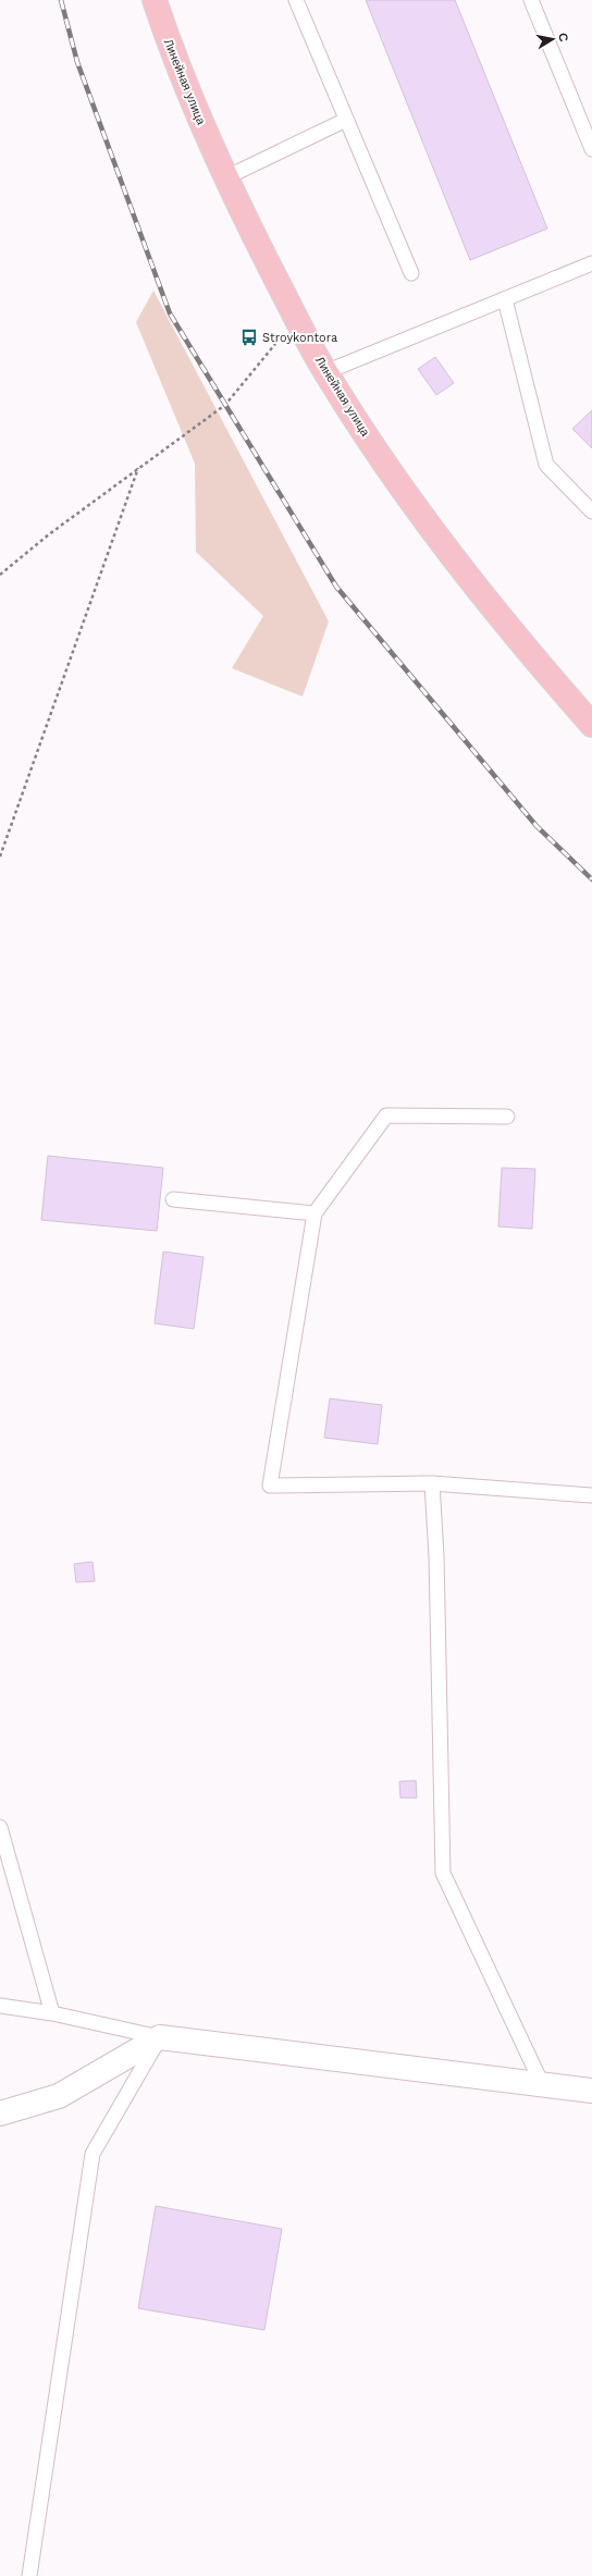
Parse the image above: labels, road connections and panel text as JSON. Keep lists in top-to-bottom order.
{
  "streets": {
    "main road": ["Линейная улица"]
  },
  "places": {
    "bus stop": ["Stroykontora"]
  },
  "north": "right"
}
